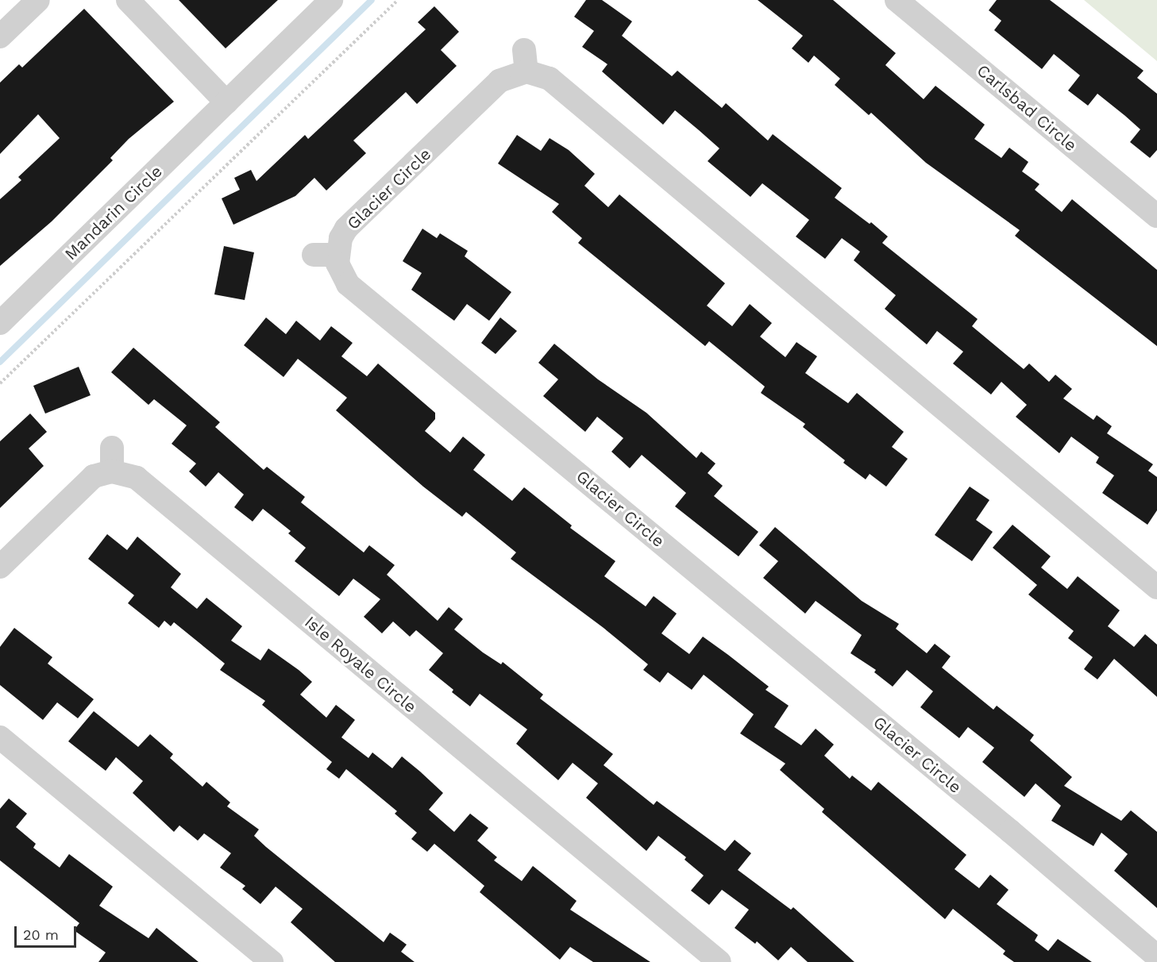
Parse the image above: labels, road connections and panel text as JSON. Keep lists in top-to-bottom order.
{
  "streets": {
    "street": [
      "Carlsbad Circle",
      "Glacier Circle",
      "Mandarin Circle",
      "Isle Royale Circle"
    ]
  },
  "scale_bar": "20 m"
}
